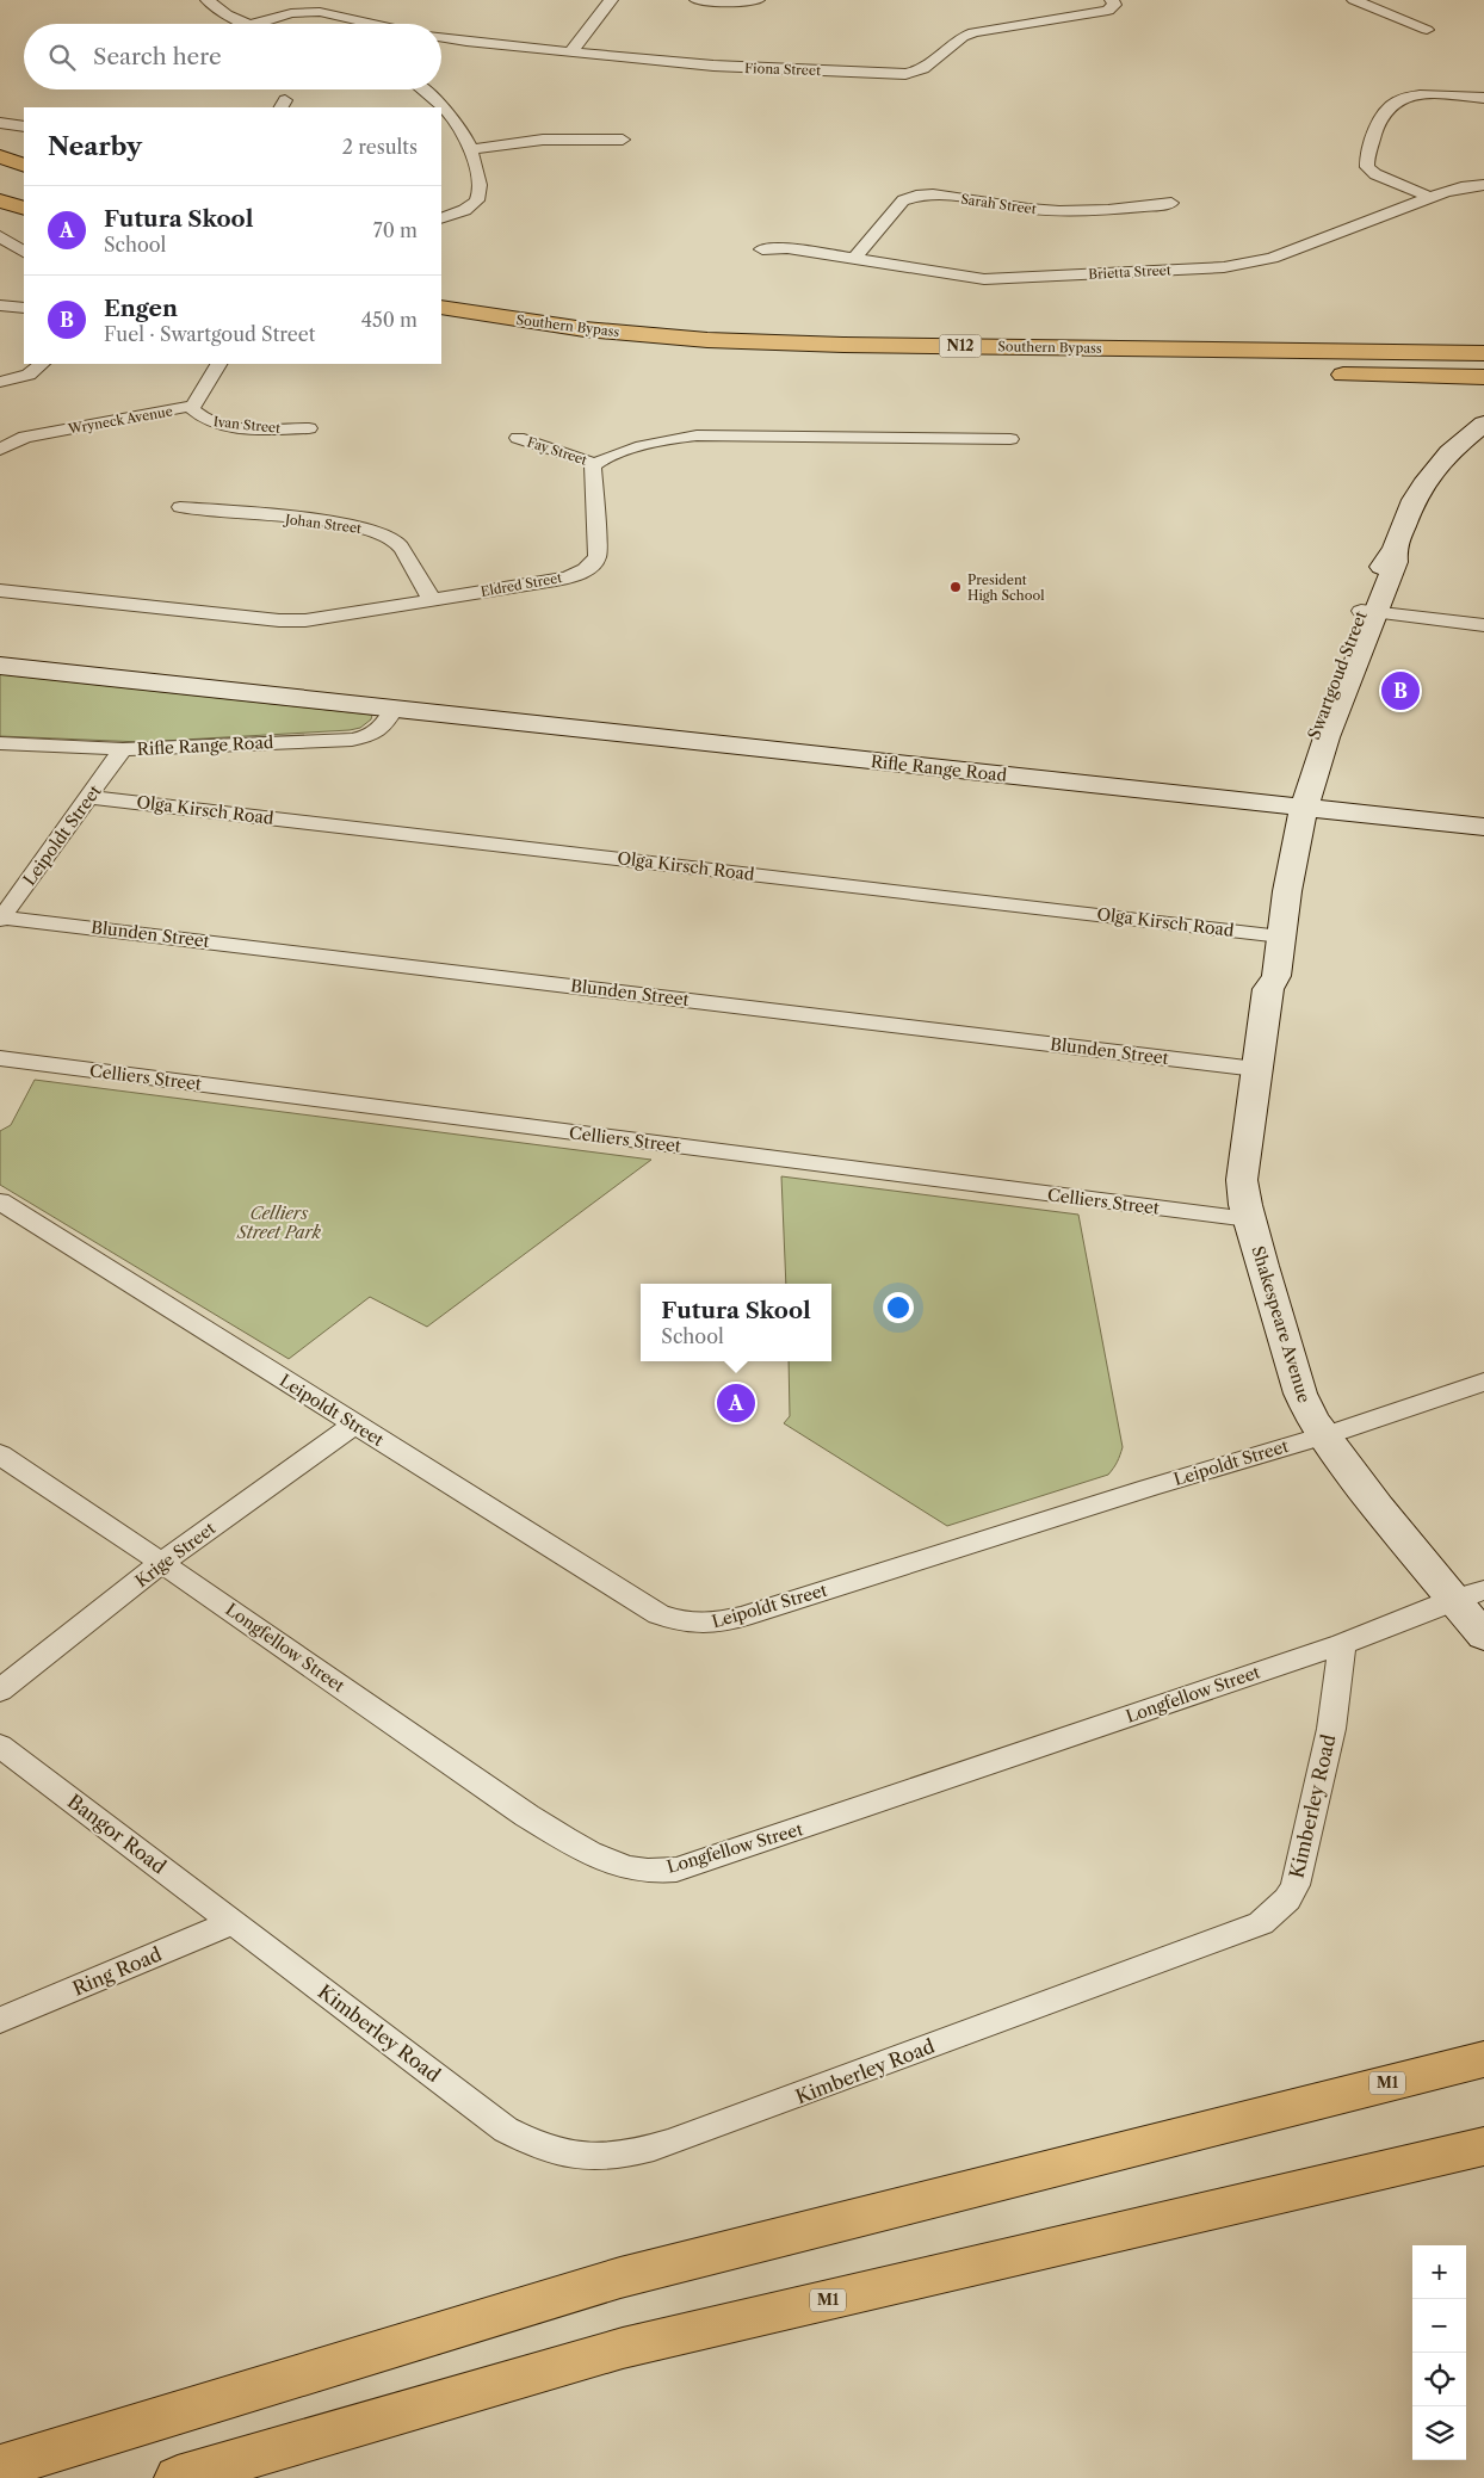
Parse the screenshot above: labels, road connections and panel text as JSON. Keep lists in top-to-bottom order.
{
  "streets": {
    "highway": ["Southern Bypass", "N12", "M1"],
    "street": [
      "Fiona Street",
      "Sarah Street",
      "Brietta Street",
      "Wryneck Avenue",
      "Ivan Street",
      "Fay Street",
      "Johan Street",
      "Eldred Street",
      "Swartgoud Street",
      "Rifle Range Road",
      "Olga Kirsch Road",
      "Leipoldt Street",
      "Blunden Street",
      "Celliers Street",
      "Shakespeare Avenue",
      "Krige Street",
      "Longfellow Street",
      "Kimberley Road",
      "Bangor Road",
      "Ring Road"
    ]
  },
  "crossings": [
    ["Sarah Street", "Brietta Street"],
    ["Wryneck Avenue", "Ivan Street"],
    ["Fay Street", "Eldred Street"],
    ["Johan Street", "Eldred Street"],
    ["Swartgoud Street", "Rifle Range Road"],
    ["Swartgoud Street", "Shakespeare Avenue"],
    ["Rifle Range Road", "Leipoldt Street"],
    ["Rifle Range Road", "Shakespeare Avenue"],
    ["Olga Kirsch Road", "Leipoldt Street"],
    ["Olga Kirsch Road", "Shakespeare Avenue"],
    ["Leipoldt Street", "Blunden Street"],
    ["Leipoldt Street", "Shakespeare Avenue"],
    ["Leipoldt Street", "Krige Street"],
    ["Blunden Street", "Shakespeare Avenue"],
    ["Celliers Street", "Shakespeare Avenue"],
    ["Shakespeare Avenue", "Longfellow Street"],
    ["Krige Street", "Longfellow Street"],
    ["Longfellow Street", "Kimberley Road"],
    ["Kimberley Road", "Bangor Road"],
    ["Kimberley Road", "Ring Road"],
    ["Bangor Road", "Ring Road"]
  ],
  "parks": ["Celliers Street Park"],
  "places": ["President High School"],
  "page": {
    "search": "Search here",
    "heading": ["Nearby", "2 results"],
    "list": [
      {
        "mark": "A",
        "name": "Futura Skool",
        "note": "School",
        "value": "70 m"
      },
      {
        "mark": "B",
        "name": "Engen",
        "note": "Fuel · Swartgoud Street",
        "value": "450 m"
      }
    ],
    "pins": ["B", "A"],
    "popup": ["Futura Skool", "School"],
    "map_buttons": ["+", "−"]
  }
}
